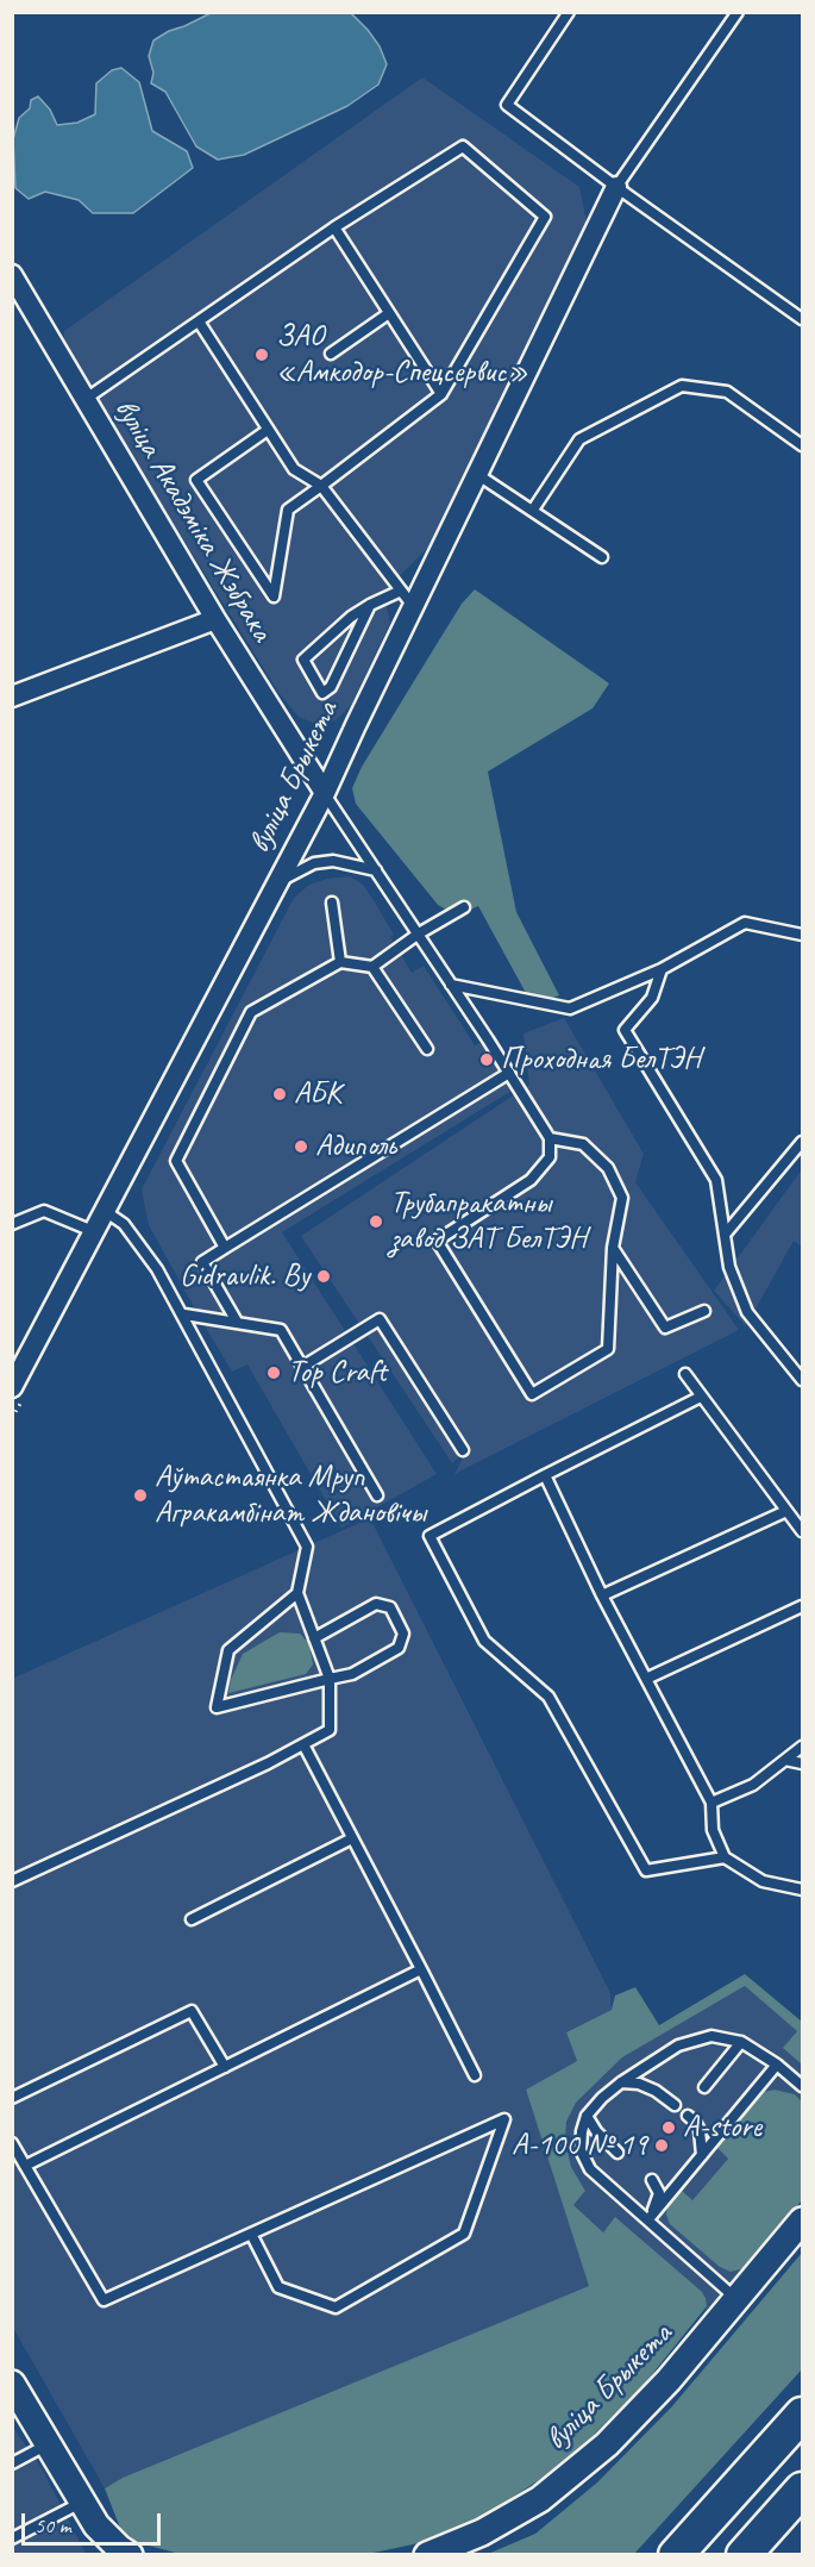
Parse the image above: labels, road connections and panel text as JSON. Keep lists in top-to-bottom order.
{
  "streets": {
    "street": ["вуліца Акадэміка Жэбрака", "вуліца Брыкета"]
  },
  "crossings": [
    ["вуліца Акадэміка Жэбрака", "вуліца Брыкета"]
  ],
  "places": [
    "ЗАО «Амкодор-Спецсервис»",
    "Проходная БелТЭН",
    "АБК",
    "Адиполь",
    "Трубапракатны завод ЗАТ БелТЭН",
    "Gidravlik. By",
    "Top Craft",
    "Аўтастаянка Мруп Агракамбінат Ждановічы",
    "А-store",
    "А-100 № 19"
  ],
  "scale_bar": "50 m"
}
